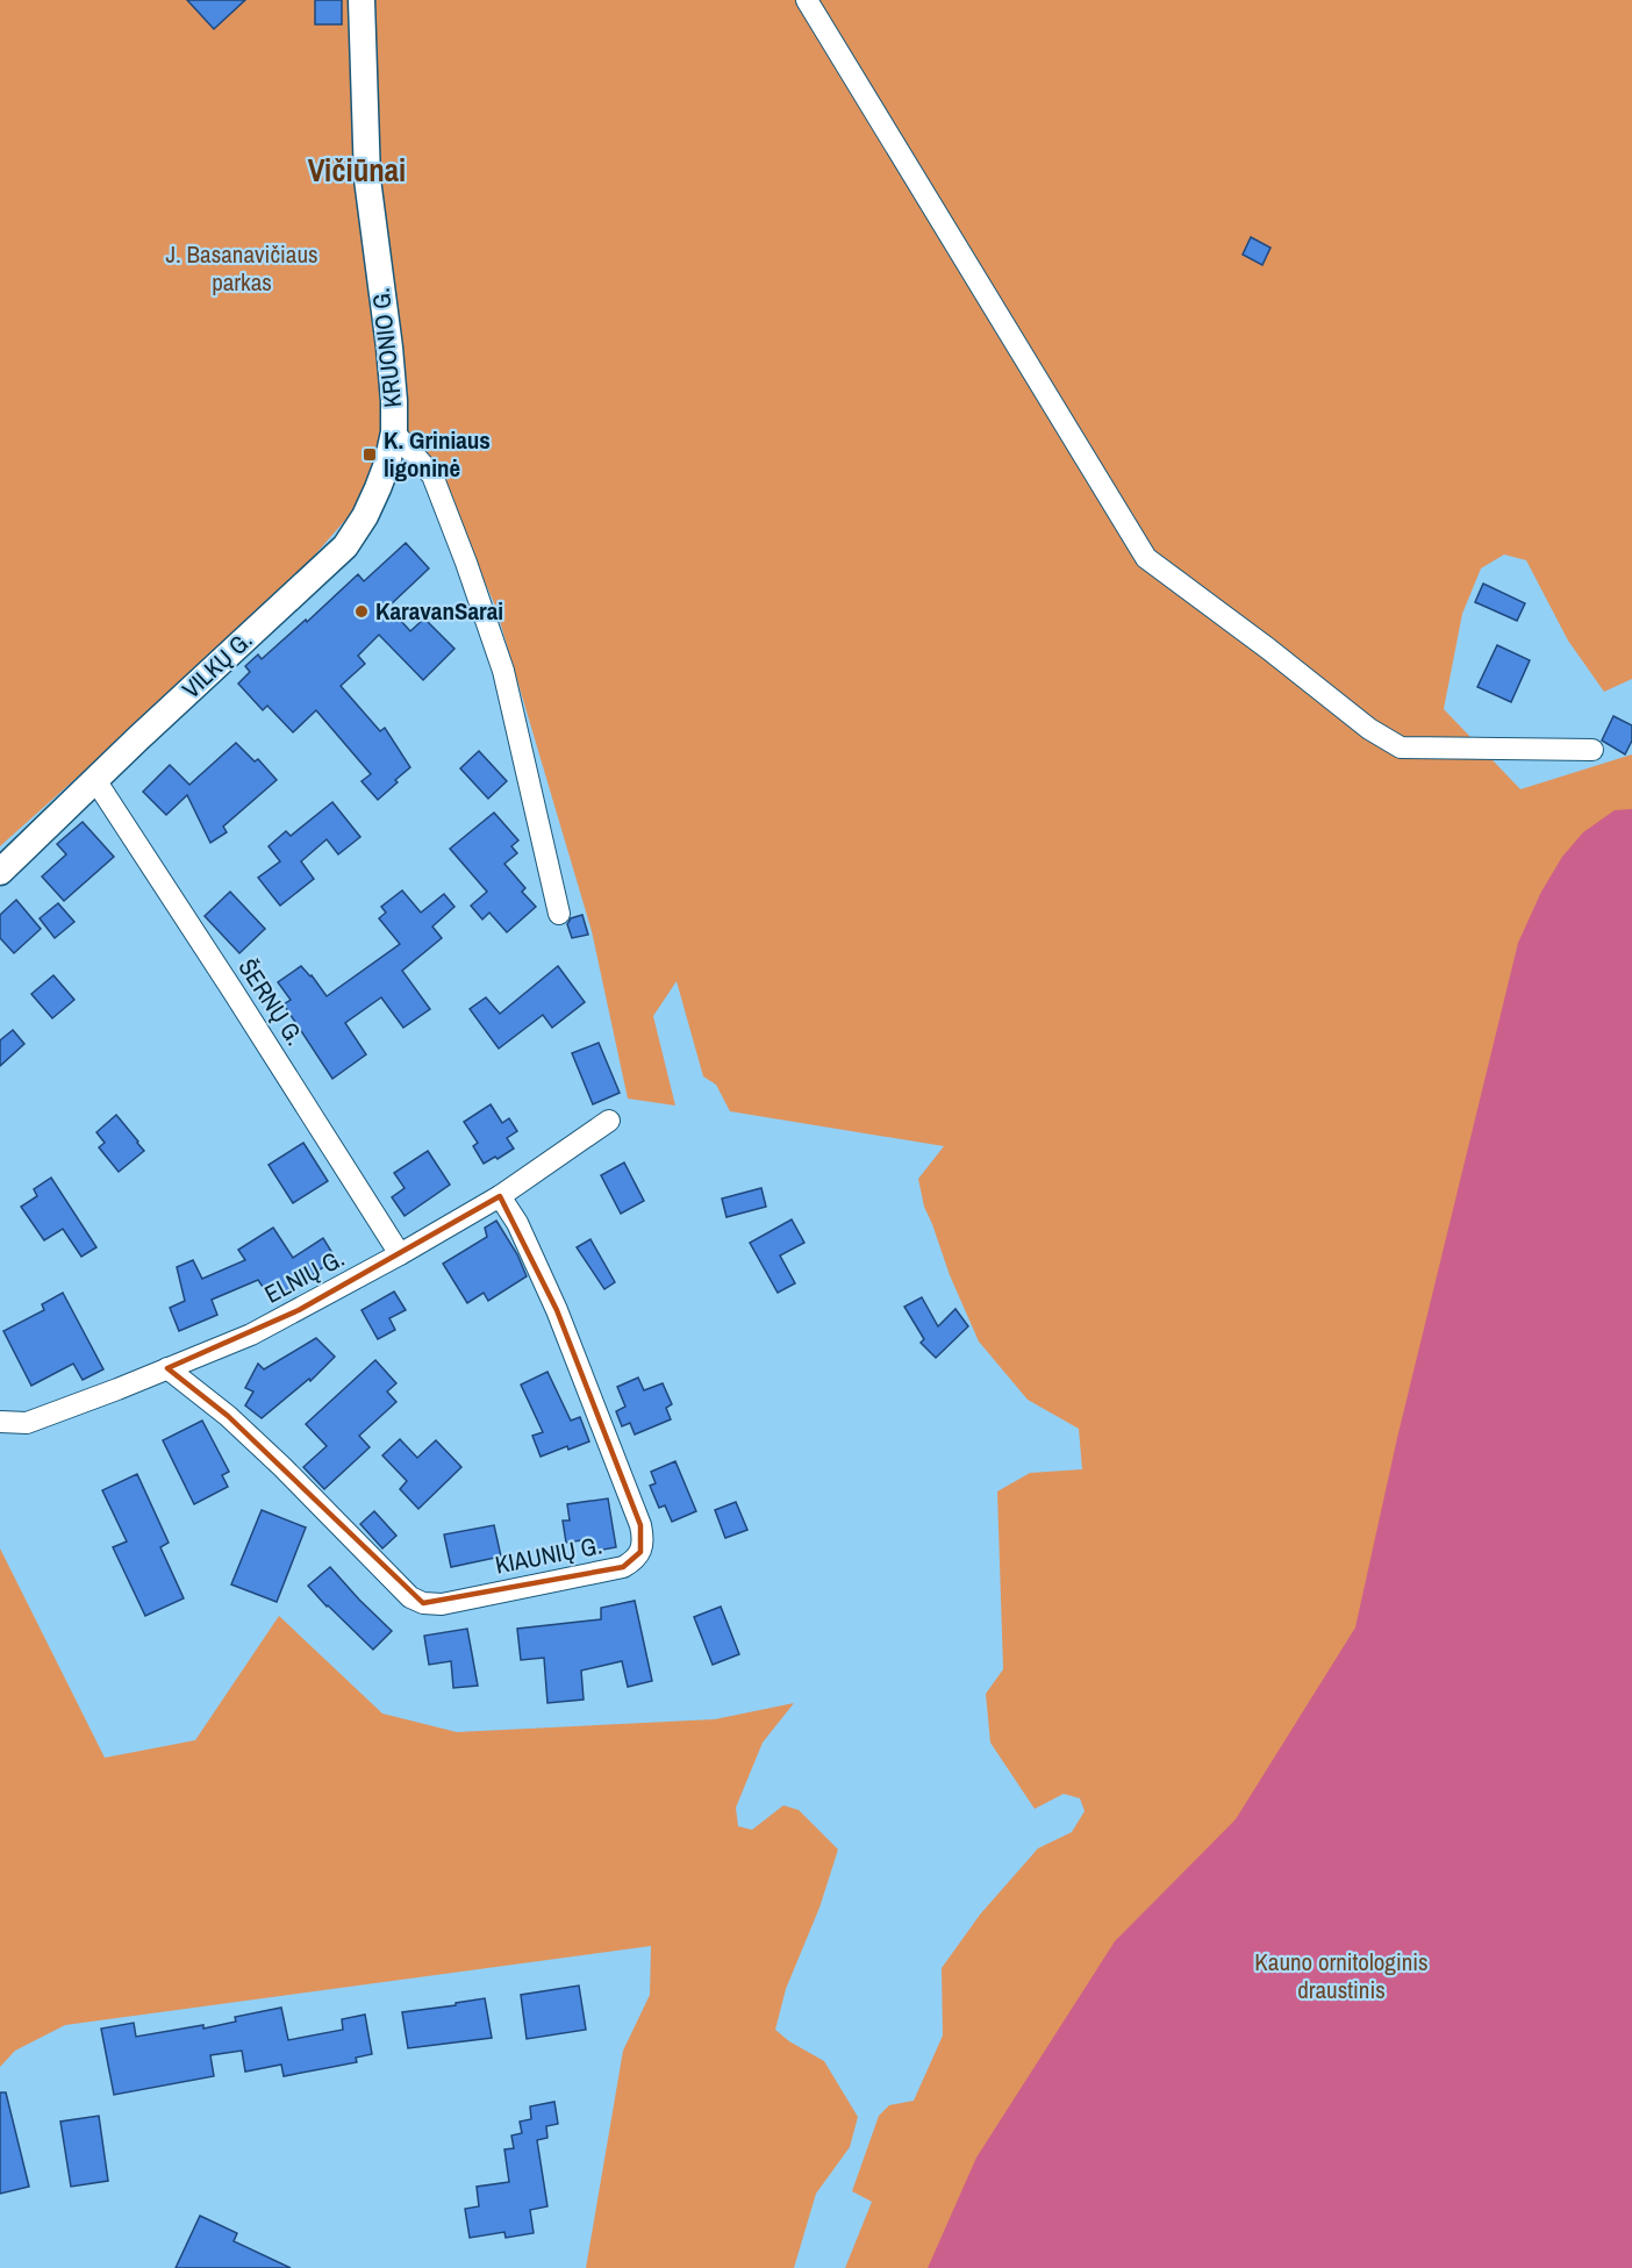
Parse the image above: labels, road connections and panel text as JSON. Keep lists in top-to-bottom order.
{
  "streets": {
    "street": [
      "KRUONIO G.",
      "VILKŲ G.",
      "ŠERNŲ G.",
      "ELNIŲ G.",
      "KIAUNIŲ G."
    ]
  },
  "crossings": [
    ["KRUONIO G.", "VILKŲ G."],
    ["VILKŲ G.", "ŠERNŲ G."],
    ["ŠERNŲ G.", "ELNIŲ G."],
    ["ELNIŲ G.", "KIAUNIŲ G."]
  ],
  "districts": ["Vičiūnai"],
  "parks": ["J. Basanavičiaus parkas", "Kauno ornitologinis draustinis"],
  "places": {
    "transit": ["K. Griniaus ligoninė"],
    "other": ["KaravanSarai"]
  }
}
